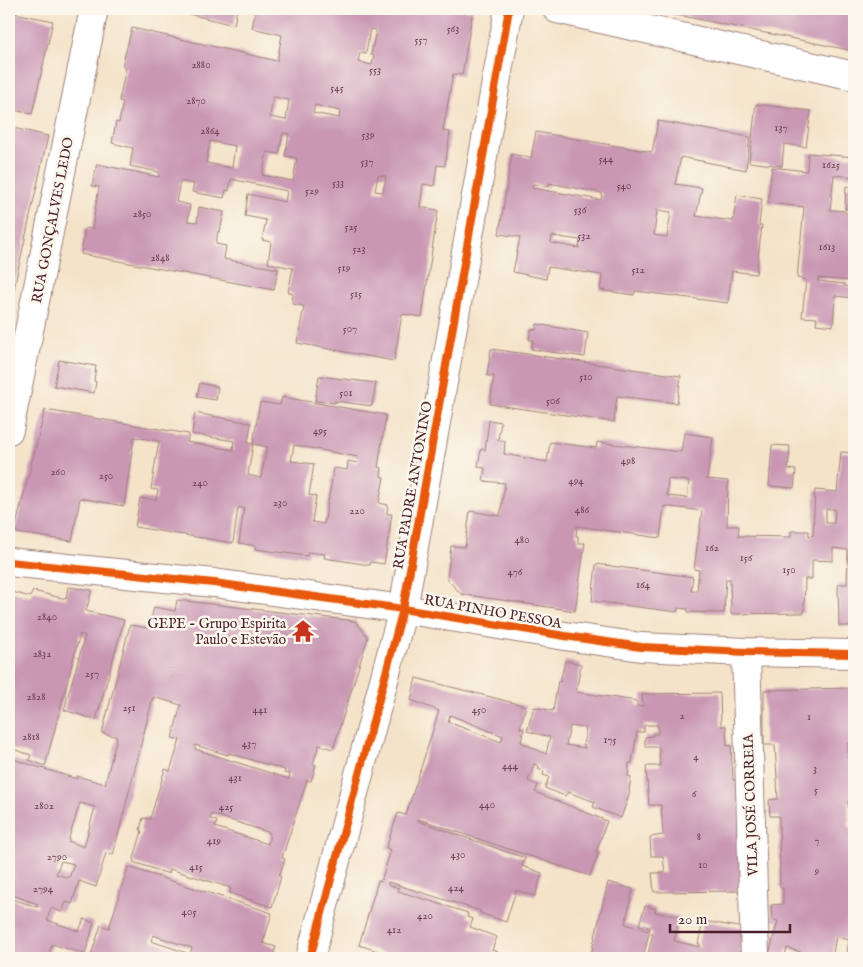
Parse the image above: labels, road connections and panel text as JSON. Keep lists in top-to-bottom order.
{
  "streets": {
    "street": [
      "RUA GONÇALVES LEDO",
      "RUA PADRE ANTONINO",
      "RUA PINHO PESSOA",
      "VILA JOSÉ CORREIA"
    ]
  },
  "crossings": [
    ["RUA PADRE ANTONINO", "RUA PINHO PESSOA"],
    ["RUA PINHO PESSOA", "VILA JOSÉ CORREIA"]
  ],
  "places": {
    "temple": ["GEPE - Grupo Espirita Paulo e Estevão"]
  },
  "house_numbers": [
    "563",
    "557",
    "2880",
    "553",
    "545",
    "2870",
    "137",
    "2864",
    "539",
    "544",
    "537",
    "1625",
    "533",
    "540",
    "529",
    "536",
    "2850",
    "525",
    "532",
    "1613",
    "523",
    "2848",
    "519",
    "512",
    "515",
    "507",
    "510",
    "501",
    "506",
    "495",
    "498",
    "260",
    "250",
    "494",
    "240",
    "230",
    "486",
    "220",
    "480",
    "162",
    "156",
    "150",
    "476",
    "164",
    "2840",
    "2832",
    "257",
    "2828",
    "251",
    "441",
    "450",
    "2",
    "1",
    "2818",
    "175",
    "437",
    "4",
    "444",
    "3",
    "431",
    "5",
    "6",
    "440",
    "2802",
    "425",
    "8",
    "419",
    "7",
    "430",
    "2790",
    "10",
    "415",
    "9",
    "424",
    "2794",
    "405",
    "420",
    "412"
  ],
  "scale_bar": "20 m"
}
